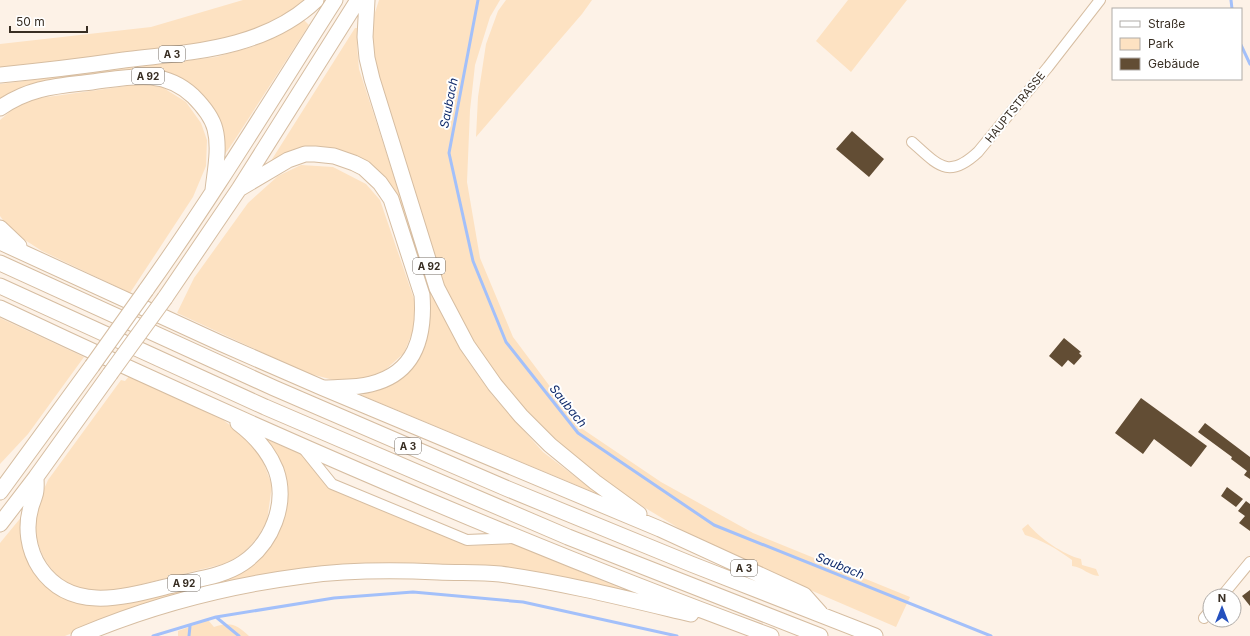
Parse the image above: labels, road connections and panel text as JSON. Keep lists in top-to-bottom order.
{
  "streets": {
    "highway": ["A 3", "A 92"],
    "street": ["HAUPTSTRASSE"]
  },
  "crossings": [
    ["A 3", "A 92"]
  ],
  "water": ["Saubach"],
  "legend": ["Straße", "Park", "Gebäude"],
  "scale_bar": "50 m",
  "north": "top"
}
